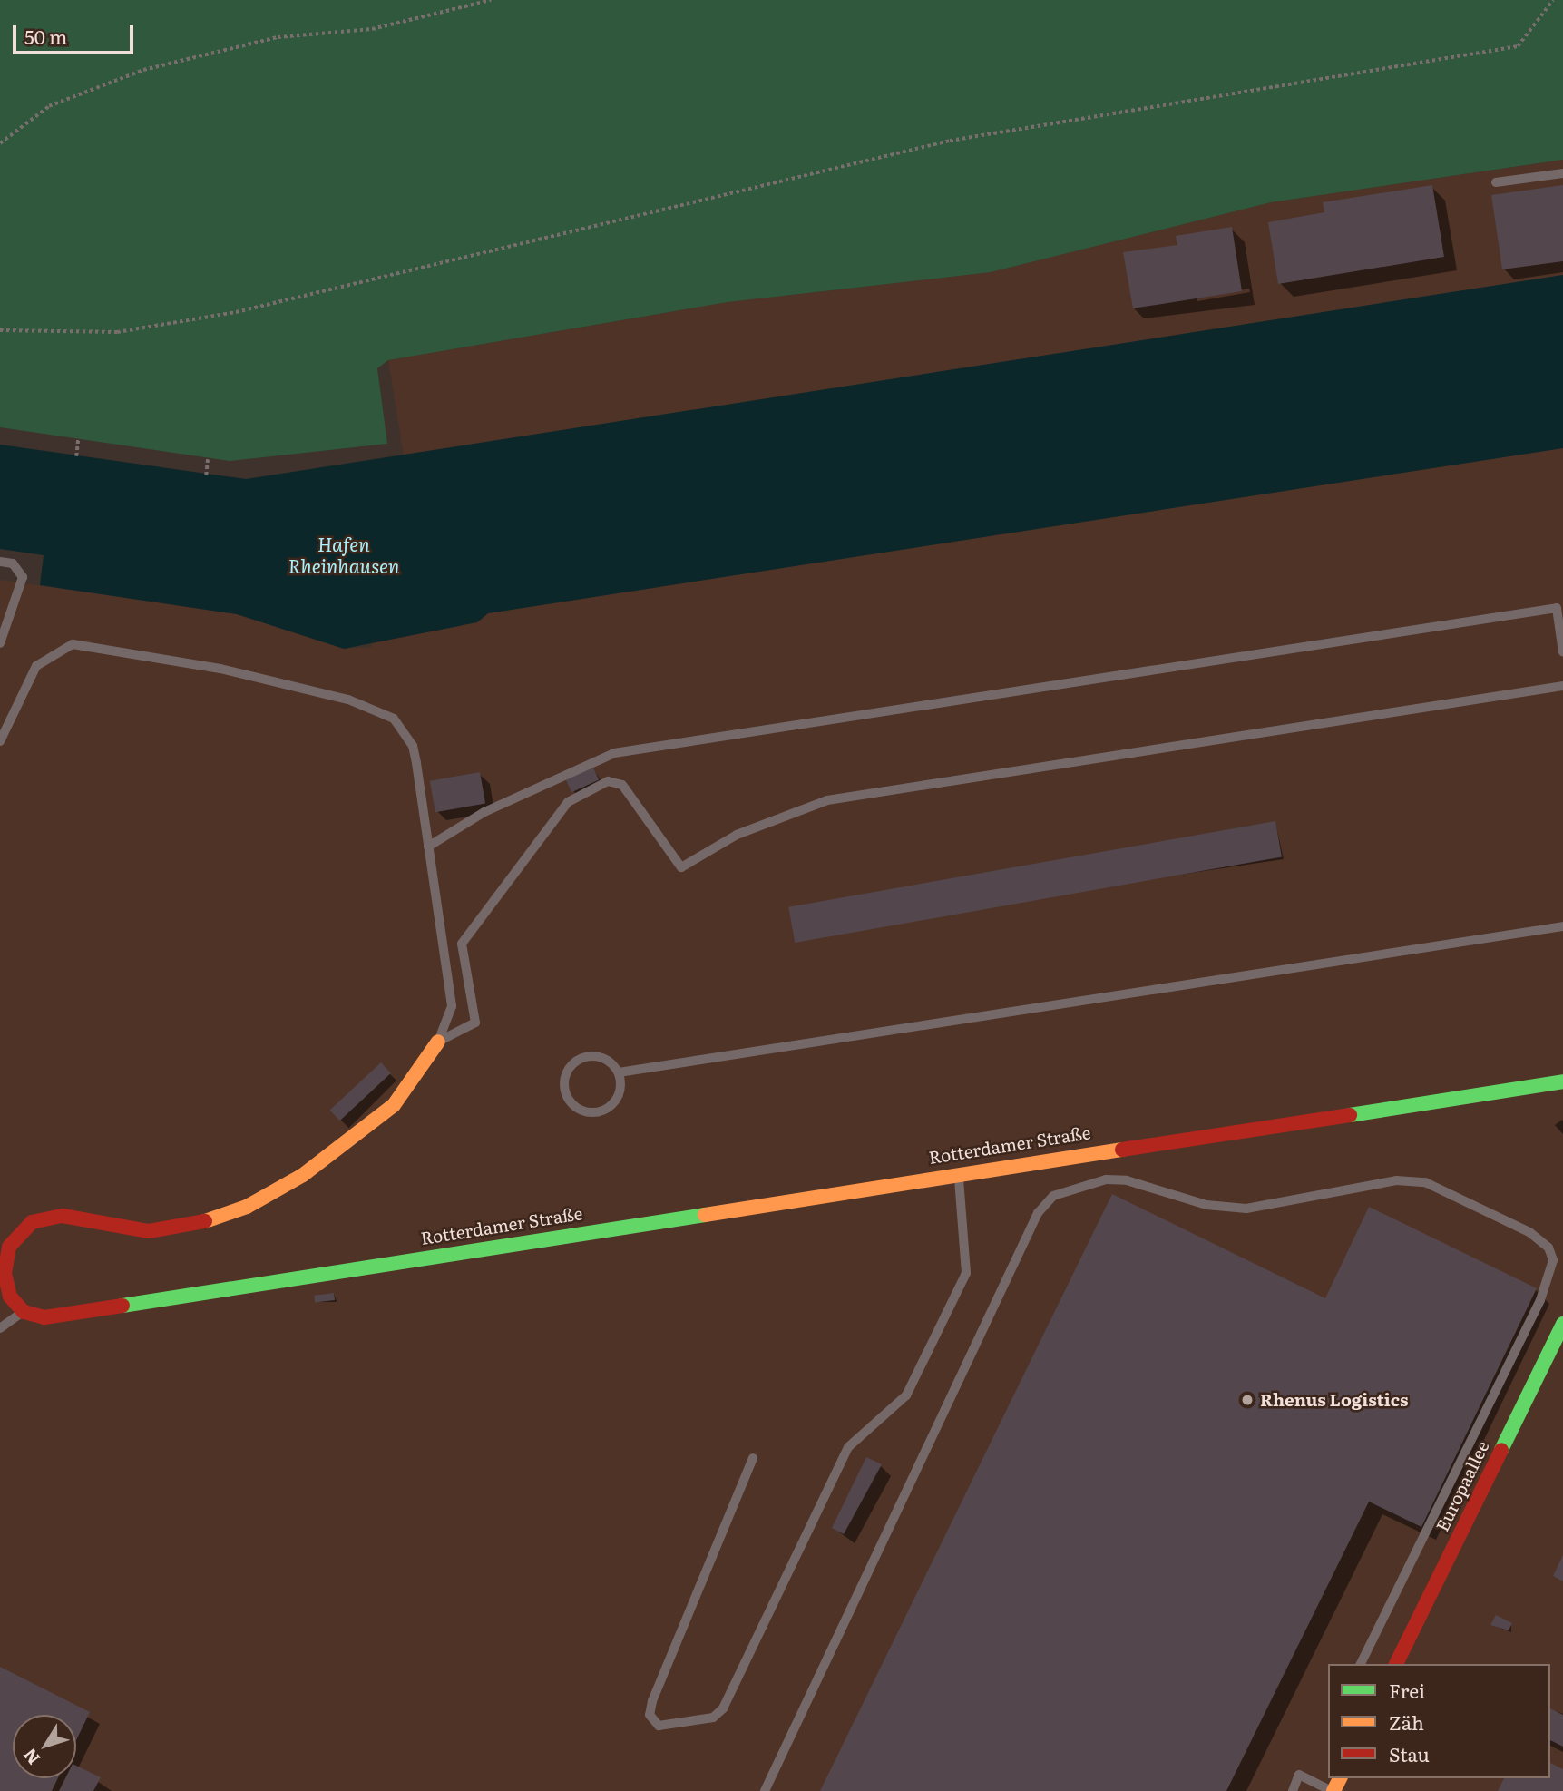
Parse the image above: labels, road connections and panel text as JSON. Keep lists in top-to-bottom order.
{
  "streets": {
    "street": ["Rotterdamer Straße", "Europaallee"]
  },
  "water": ["Hafen Rheinhausen"],
  "places": ["Rhenus Logistics"],
  "legend": ["Frei", "Zäh", "Stau"],
  "scale_bar": "50 m",
  "north": "bottom left"
}
